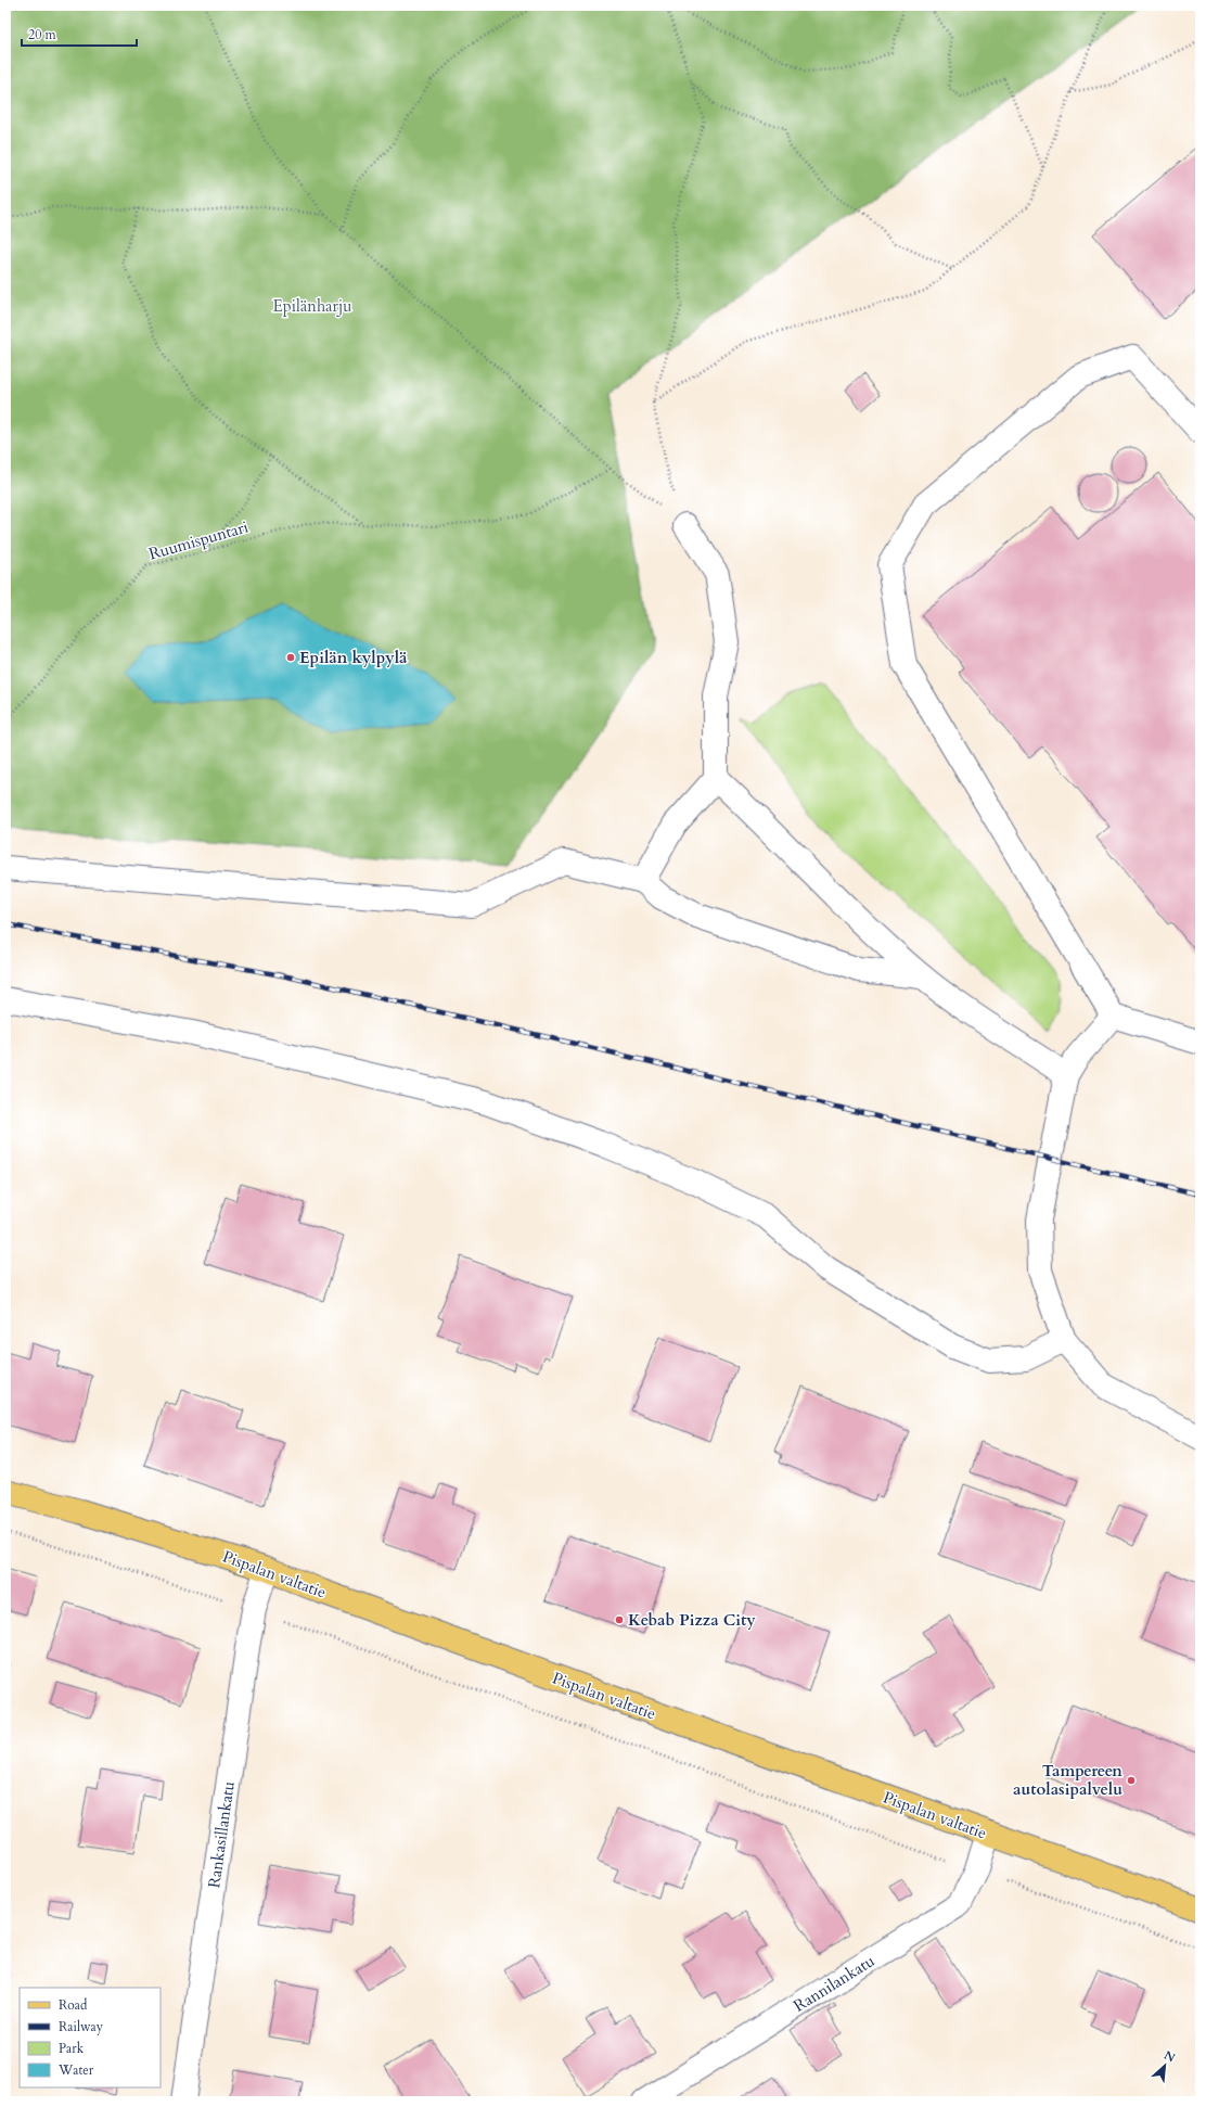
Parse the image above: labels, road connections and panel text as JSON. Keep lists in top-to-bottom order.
{
  "streets": {
    "main road": ["Pispalan valtatie"],
    "street": ["Rankasillankatu", "Rannilankatu"],
    "path": ["Ruumispuntari"]
  },
  "crossings": [
    ["Pispalan valtatie", "Rankasillankatu"],
    ["Pispalan valtatie", "Rannilankatu"]
  ],
  "parks": ["Epilänharju"],
  "places": ["Epilän kylpylä", "Kebab Pizza City", "Tampereen autolasipalvelu"],
  "legend": [
    "Road",
    "Railway",
    "Park",
    "Water"
  ],
  "scale_bar": "20 m",
  "north": "top right"
}
